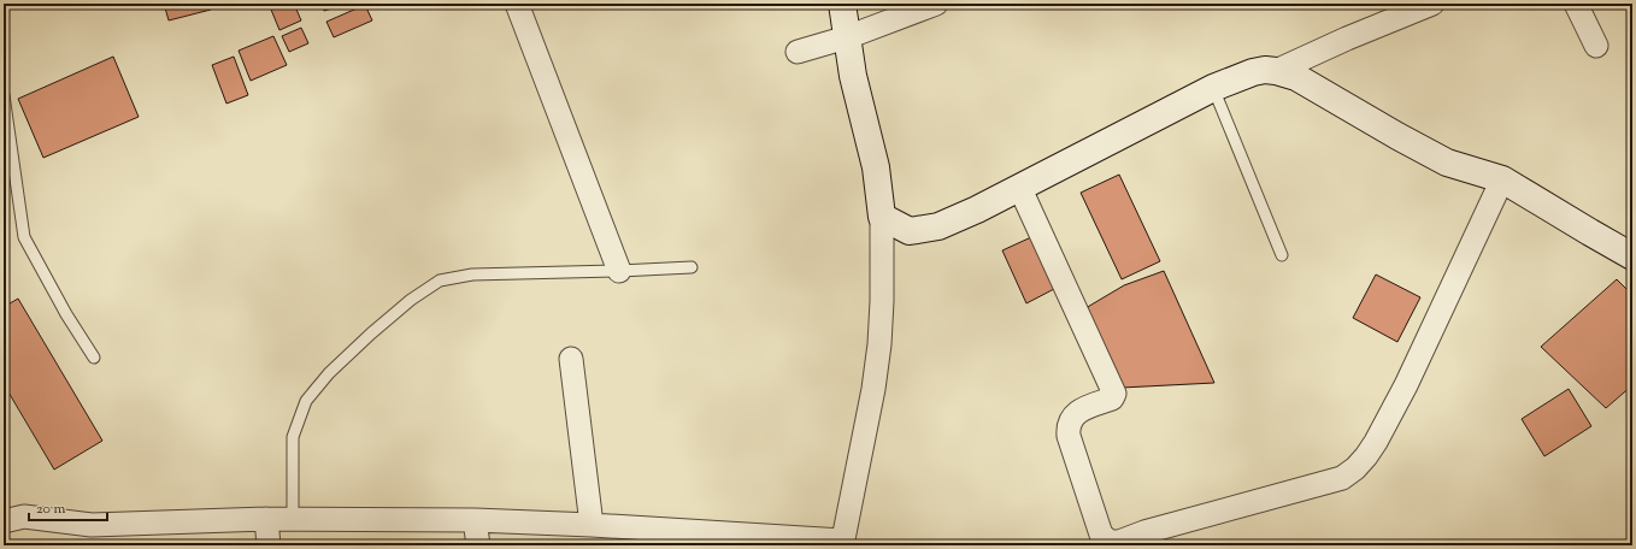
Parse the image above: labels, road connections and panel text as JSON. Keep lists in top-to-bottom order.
{
  "scale_bar": "20 m"
}
